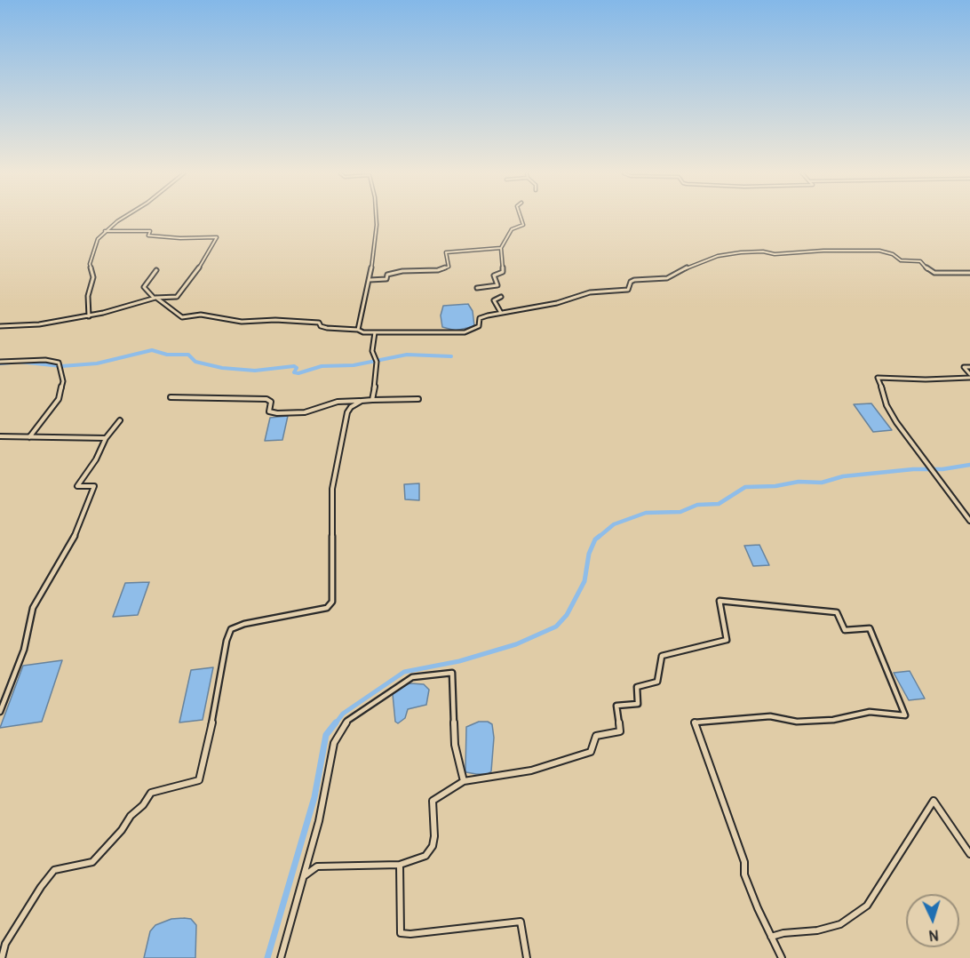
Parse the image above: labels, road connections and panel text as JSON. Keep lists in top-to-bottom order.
{
  "north": "bottom"
}
